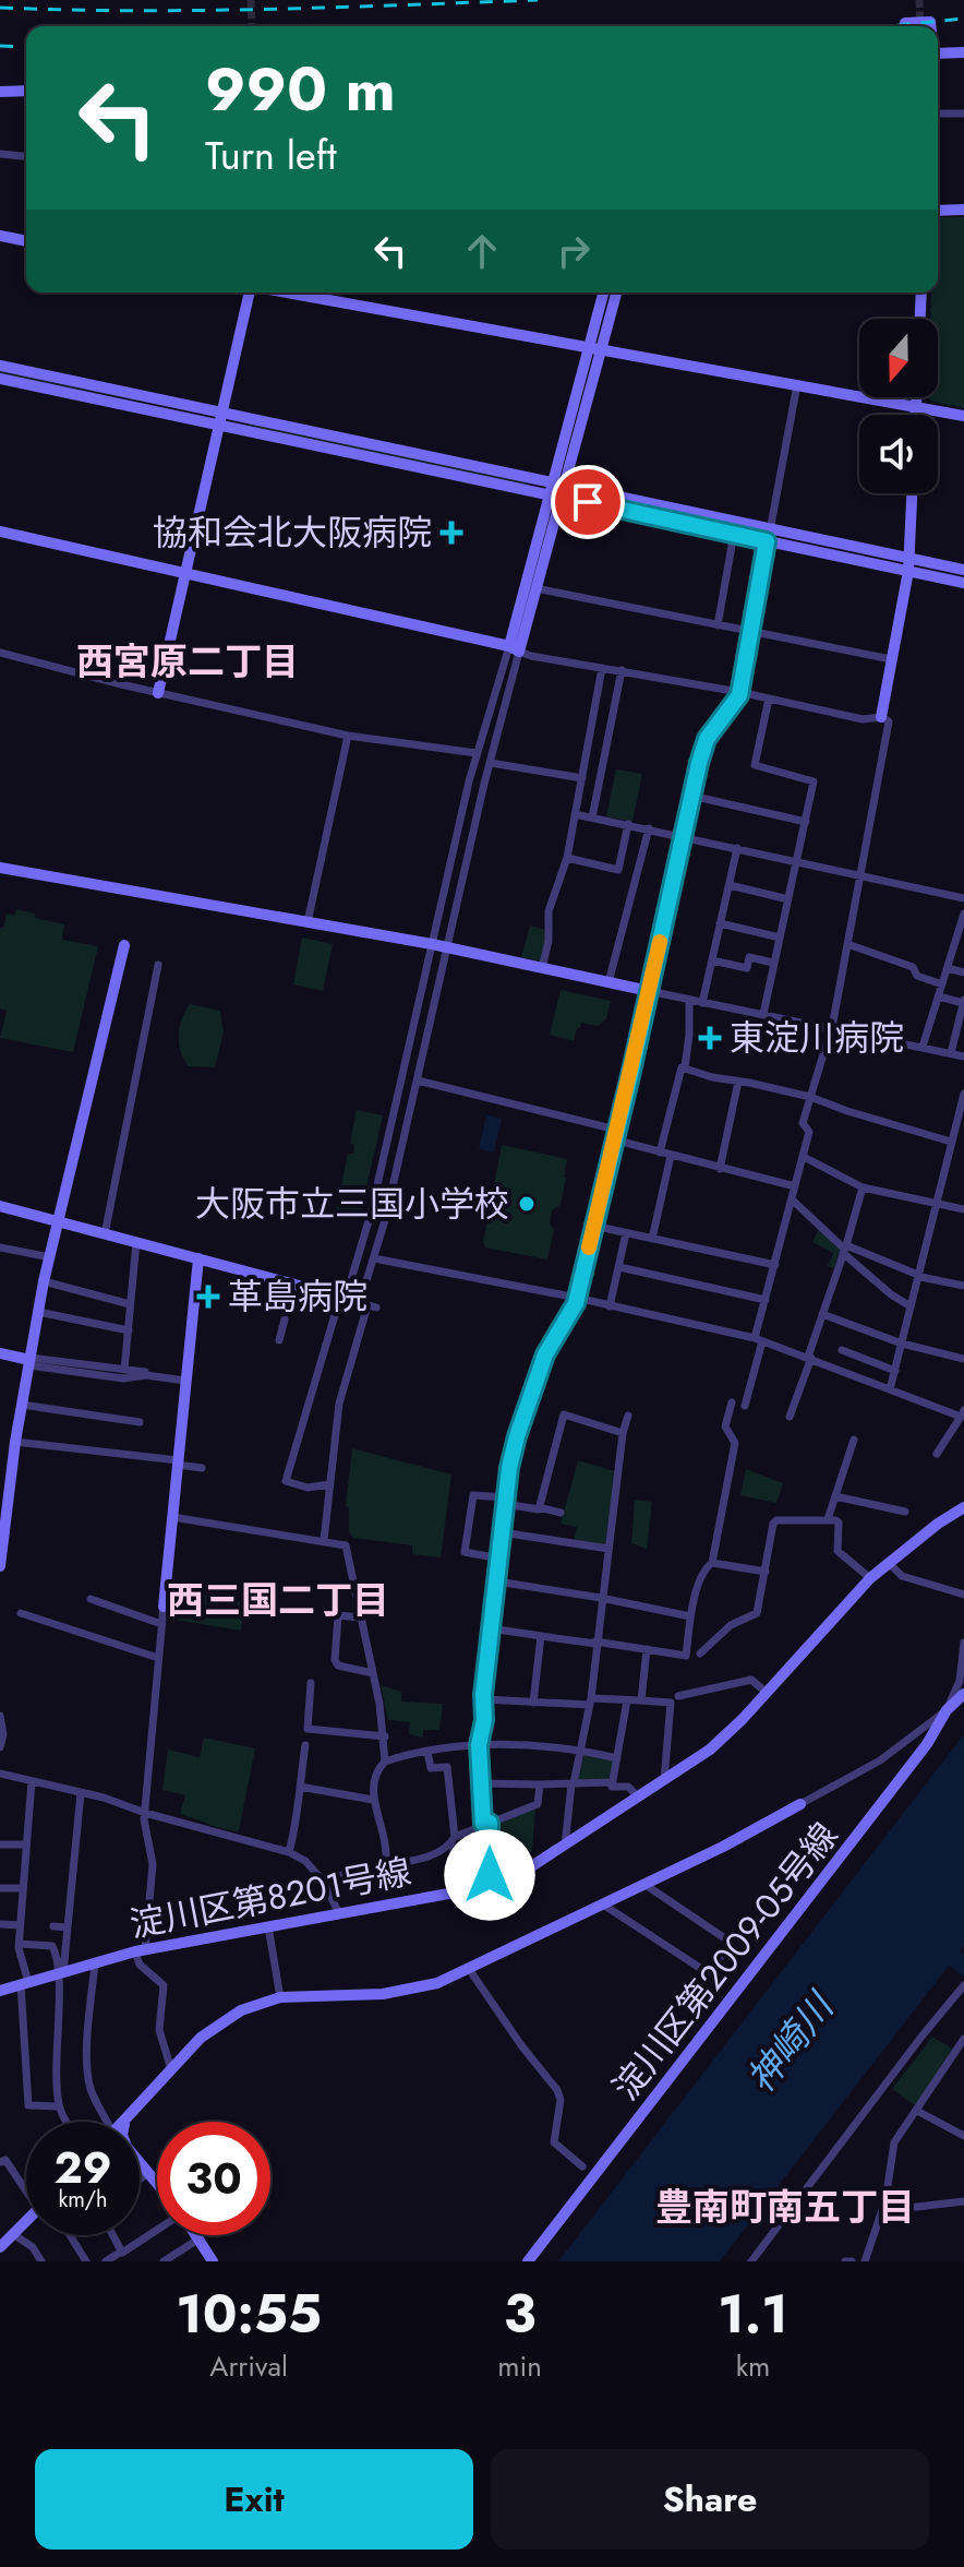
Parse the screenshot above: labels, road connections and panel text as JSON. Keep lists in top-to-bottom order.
{
  "streets": {
    "street": ["淀川区第8201号線", "淀川区第2009-05号線"]
  },
  "districts": ["西宮原二丁目", "西三国二丁目", "豊南町南五丁目"],
  "water": ["神崎川"],
  "places": {
    "health": ["協和会北大阪病院", "東淀川病院", "革島病院"],
    "other": ["大阪市立三国小学校"]
  },
  "north": "bottom",
  "page": {
    "turn": ["990 m", "Turn left"],
    "speed": "29 km/h",
    "limit": "30",
    "eta": [
      "10:55",
      "Arrival",
      "3",
      "min",
      "1.1",
      "km"
    ],
    "buttons": ["Exit", "Share"]
  }
}
